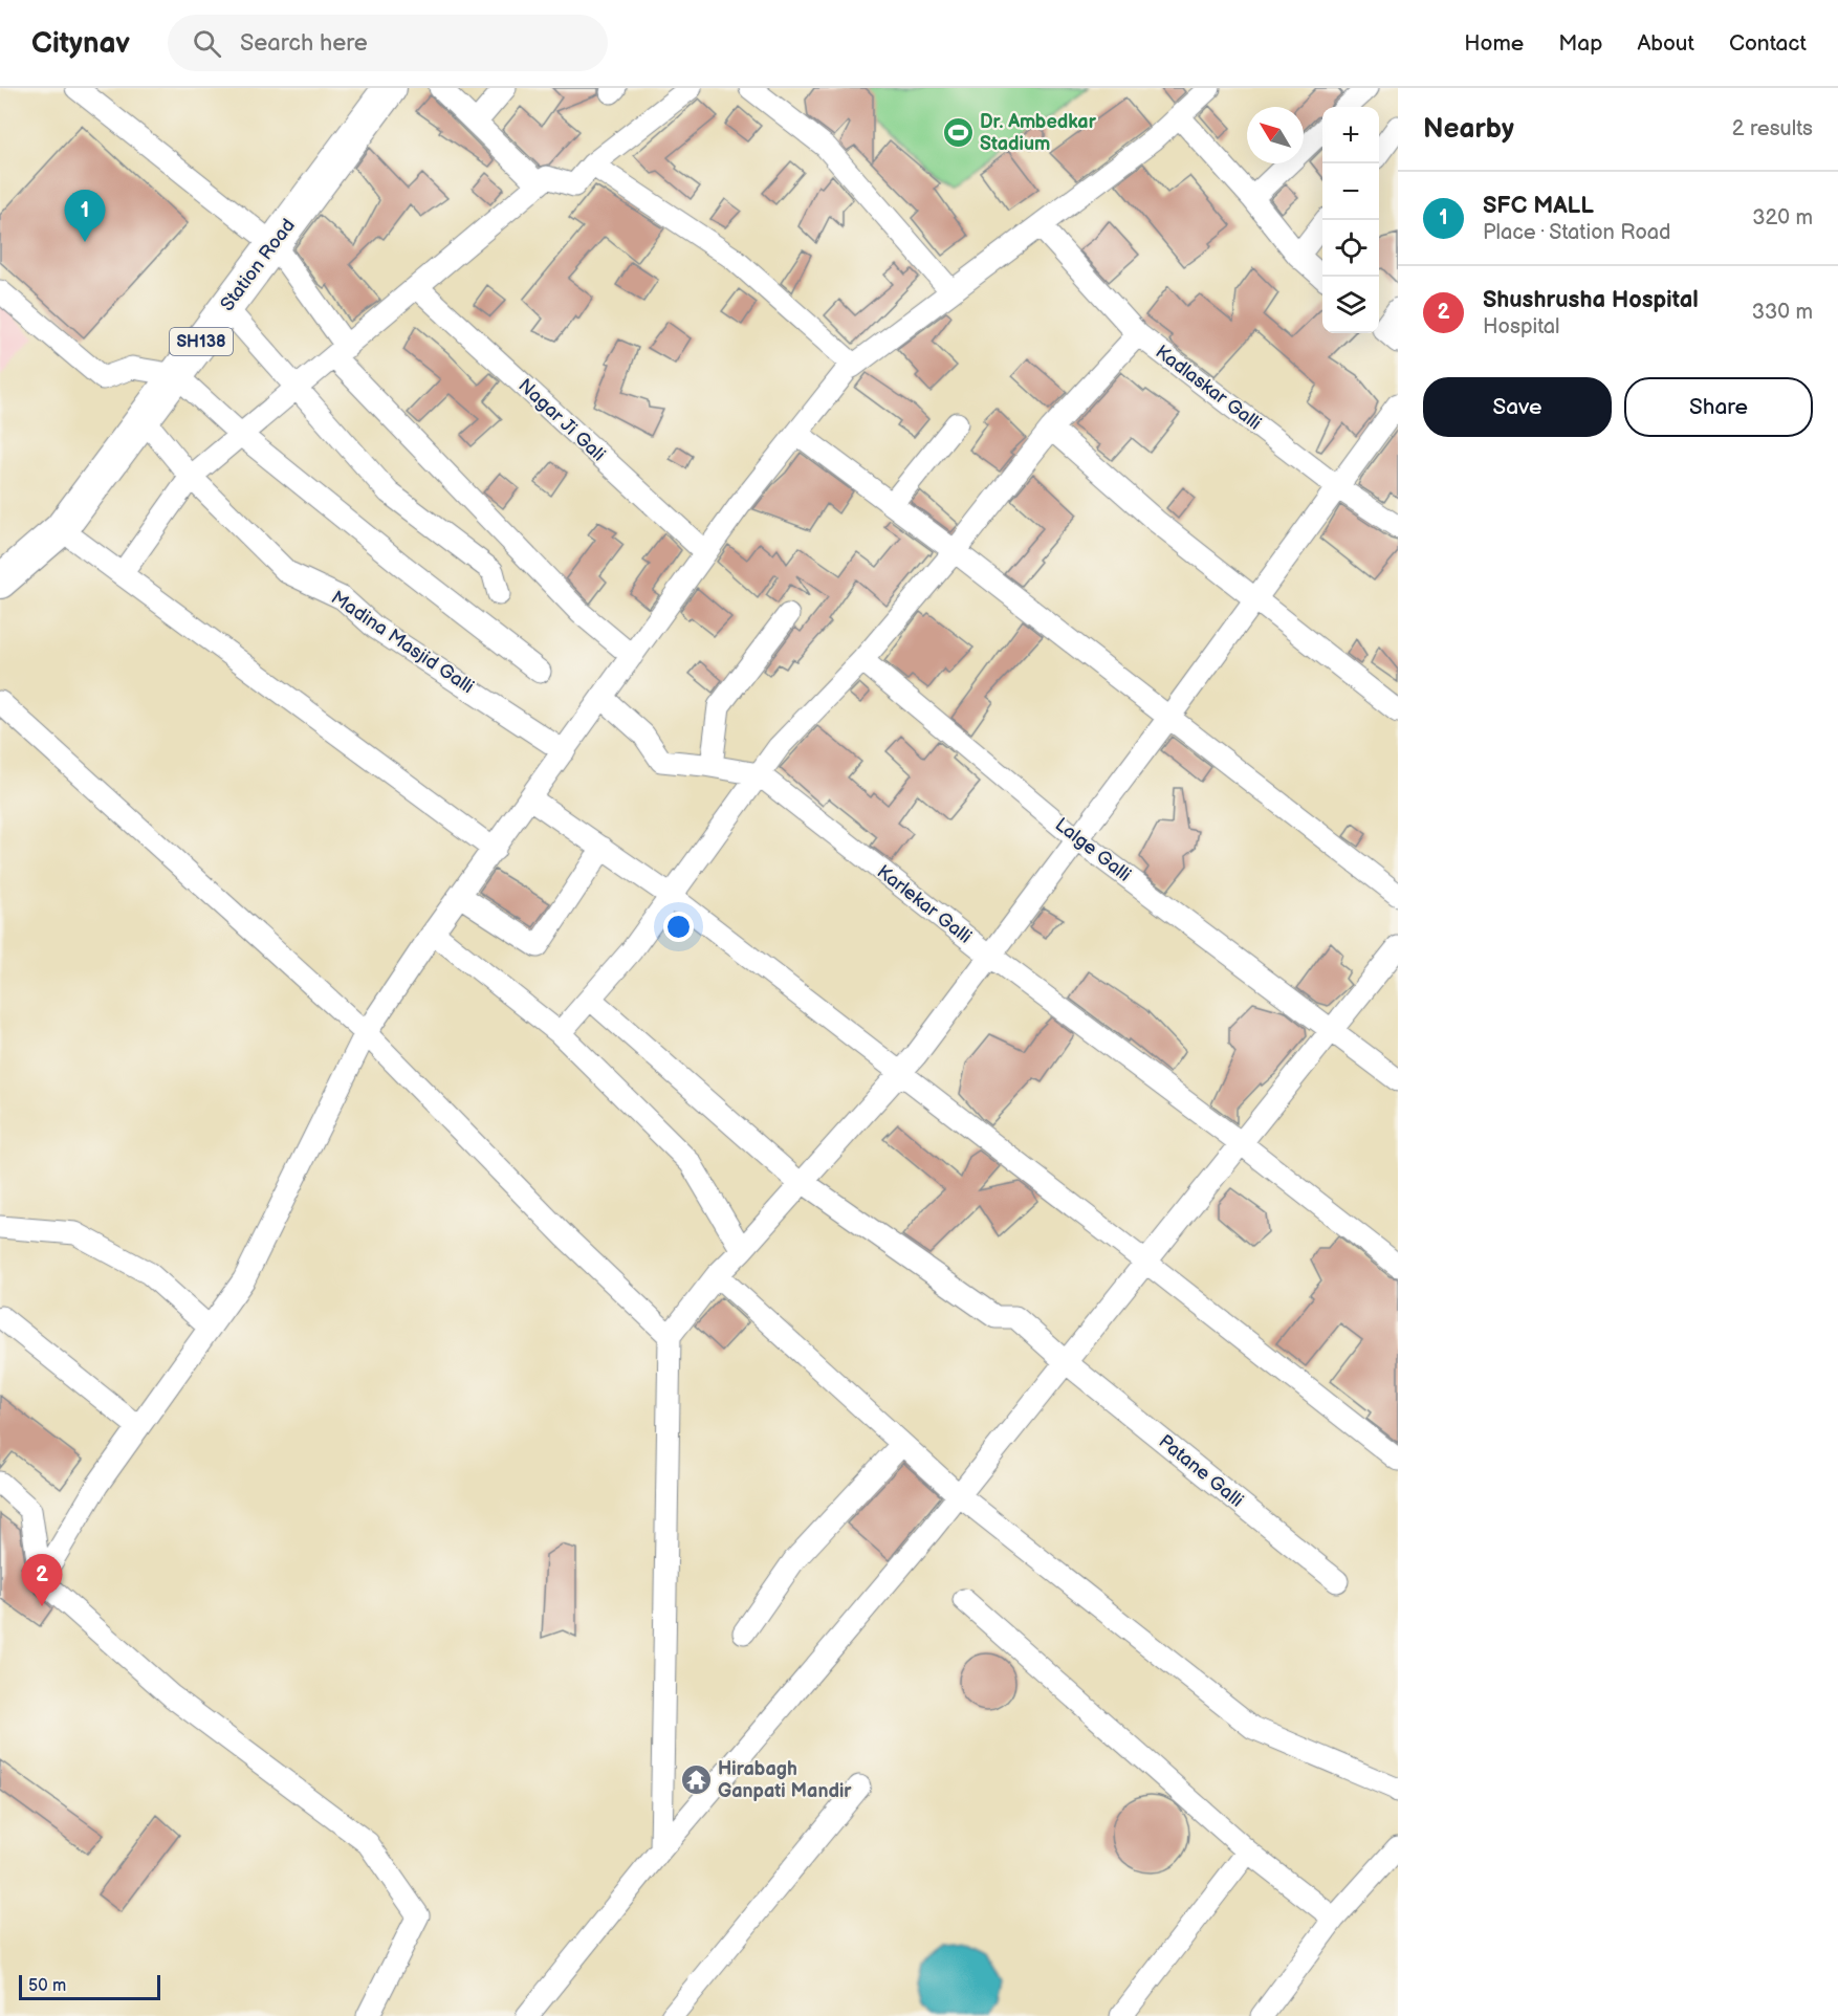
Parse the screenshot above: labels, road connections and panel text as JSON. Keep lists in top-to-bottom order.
{
  "streets": {
    "highway": ["Station Road", "SH138"],
    "street": [
      "Kadlaskar Galli",
      "Nagar Ji Gali",
      "Madina Masjid Galli",
      "Lalge Galli",
      "Karlekar Galli",
      "Patane Galli"
    ]
  },
  "crossings": [
    ["Station Road", "Madina Masjid Galli"]
  ],
  "places": {
    "sports": ["Dr. Ambedkar Stadium"],
    "temple": ["Hirabagh Ganpati Mandir"]
  },
  "scale_bar": "50 m",
  "north": "top left",
  "page": {
    "header": "Citynav",
    "search": "Search here",
    "nav": [
      "Home",
      "Map",
      "About",
      "Contact"
    ],
    "heading": ["Nearby", "2 results"],
    "map_buttons": ["+", "−"],
    "list": [
      {
        "mark": "1",
        "name": "SFC MALL",
        "note": "Place · Station Road",
        "value": "320 m"
      },
      {
        "mark": "2",
        "name": "Shushrusha Hospital",
        "note": "Hospital",
        "value": "330 m"
      }
    ],
    "pins": ["1", "2"],
    "buttons": ["Save", "Share"],
    "scale": "50 m"
  }
}
